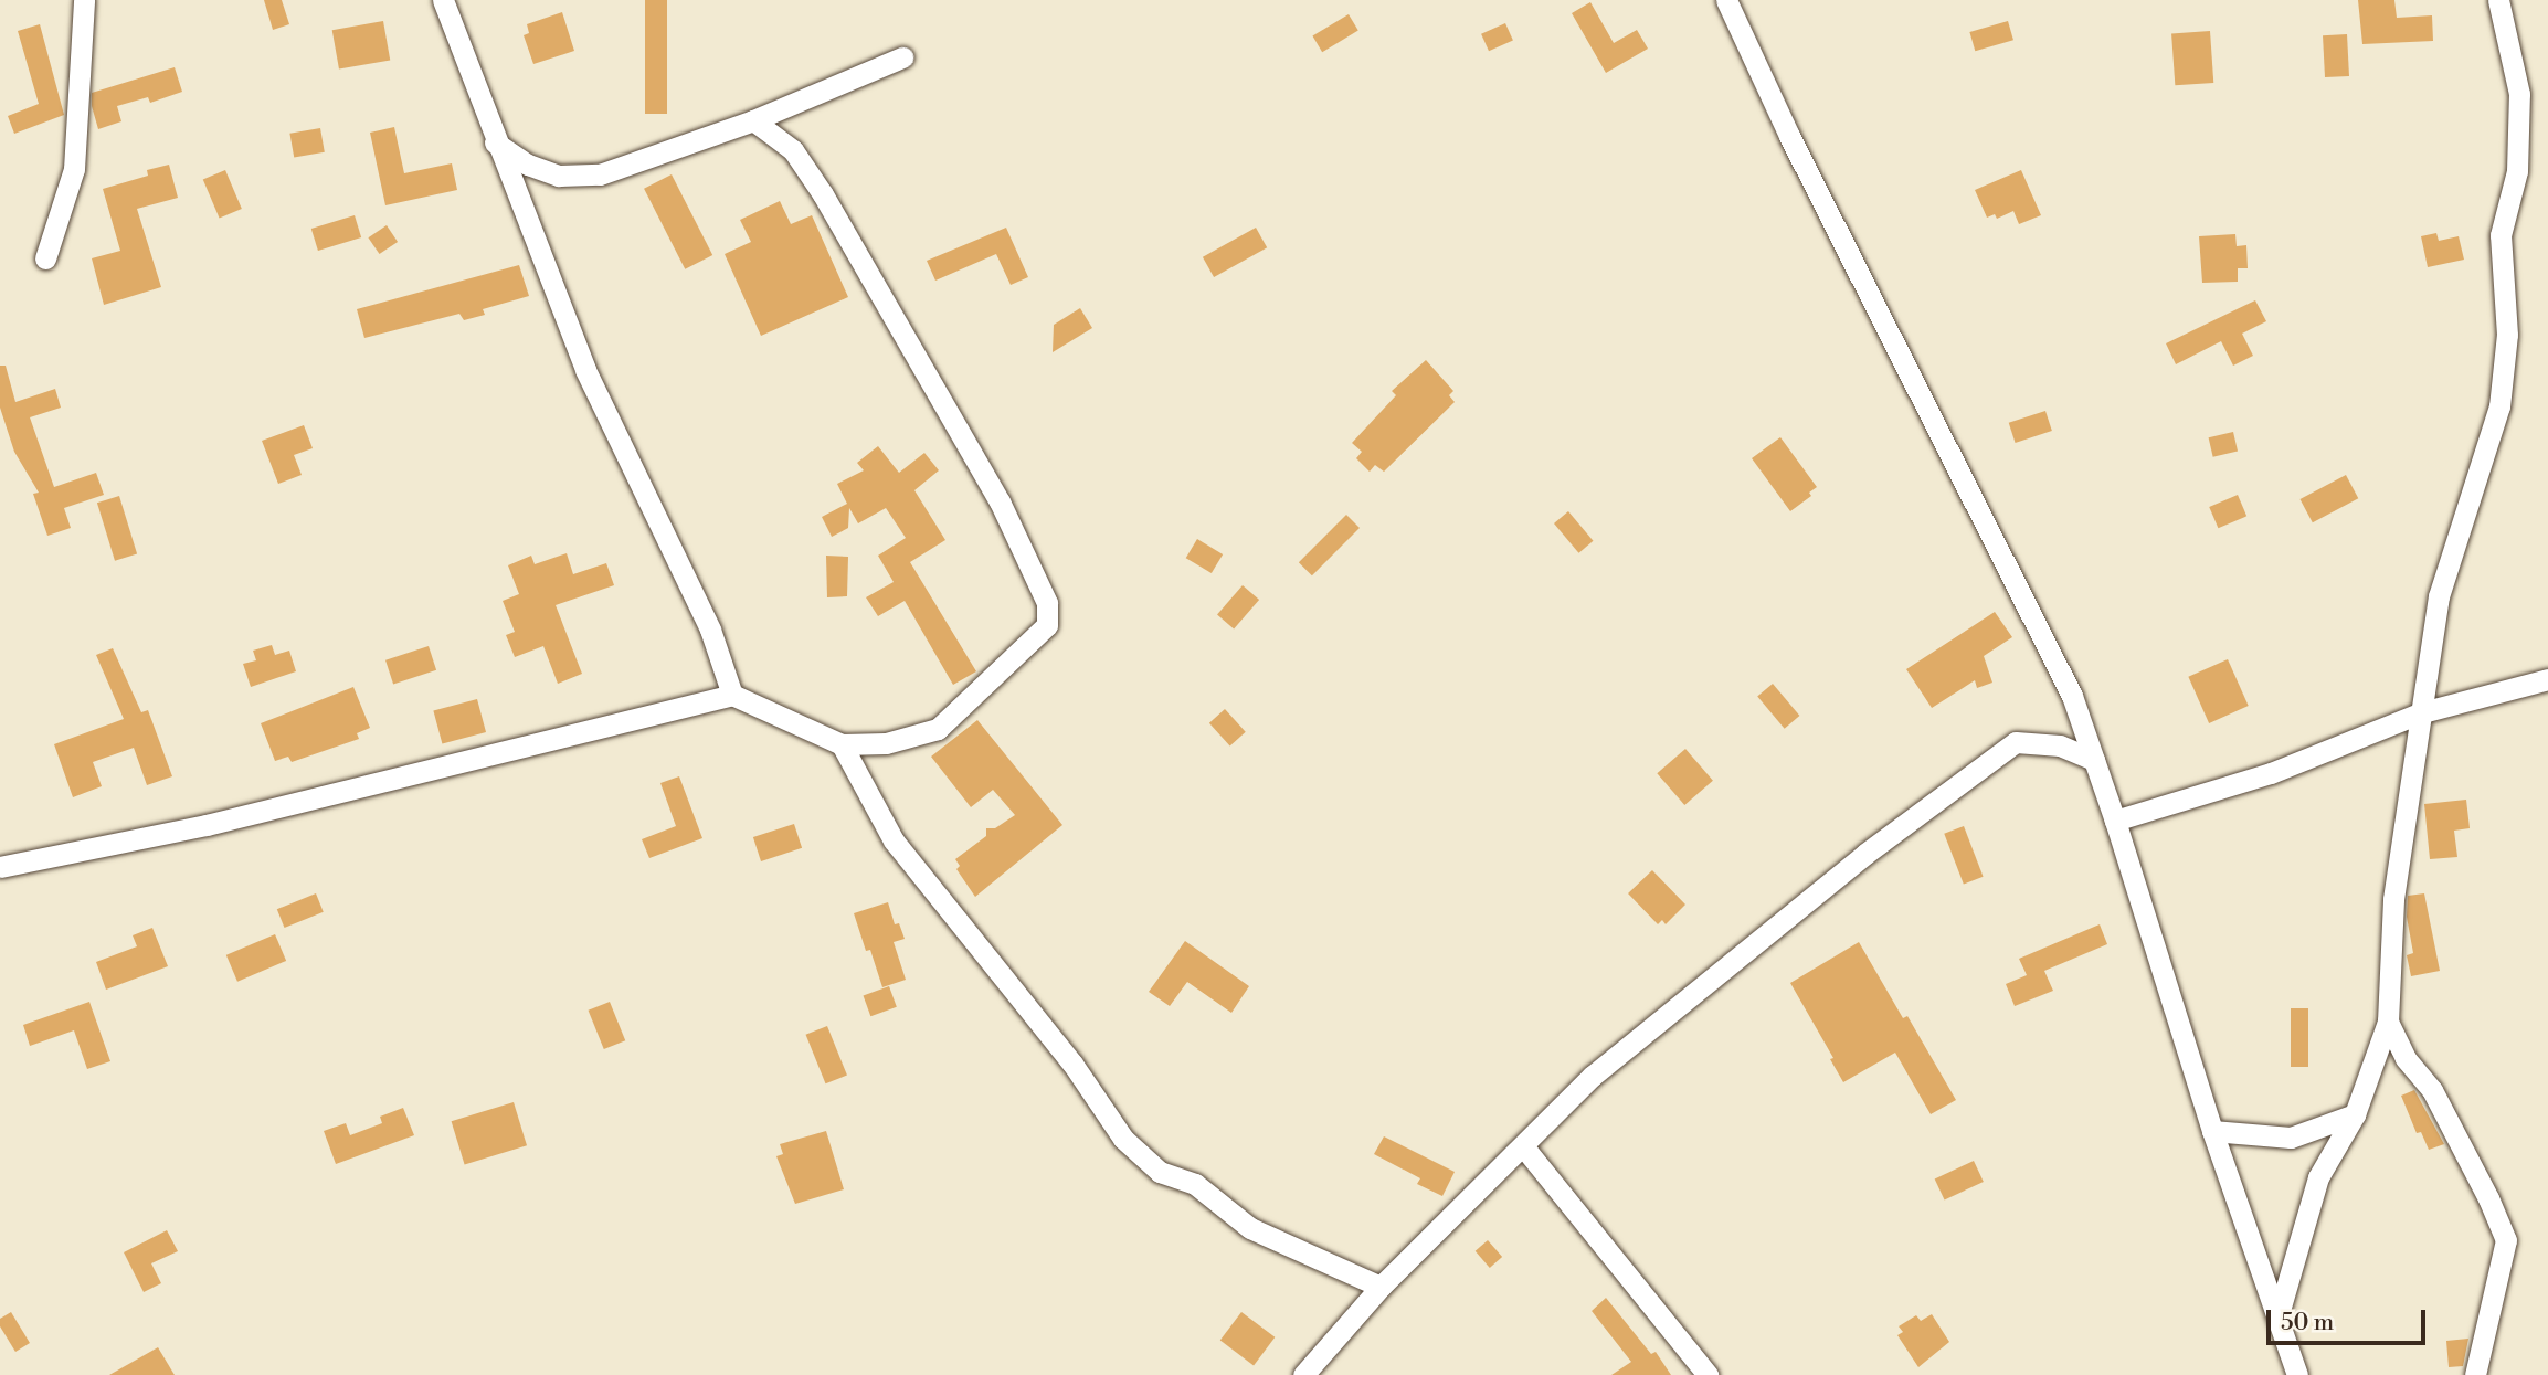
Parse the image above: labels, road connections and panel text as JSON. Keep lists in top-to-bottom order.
{
  "scale_bar": "50 m"
}
